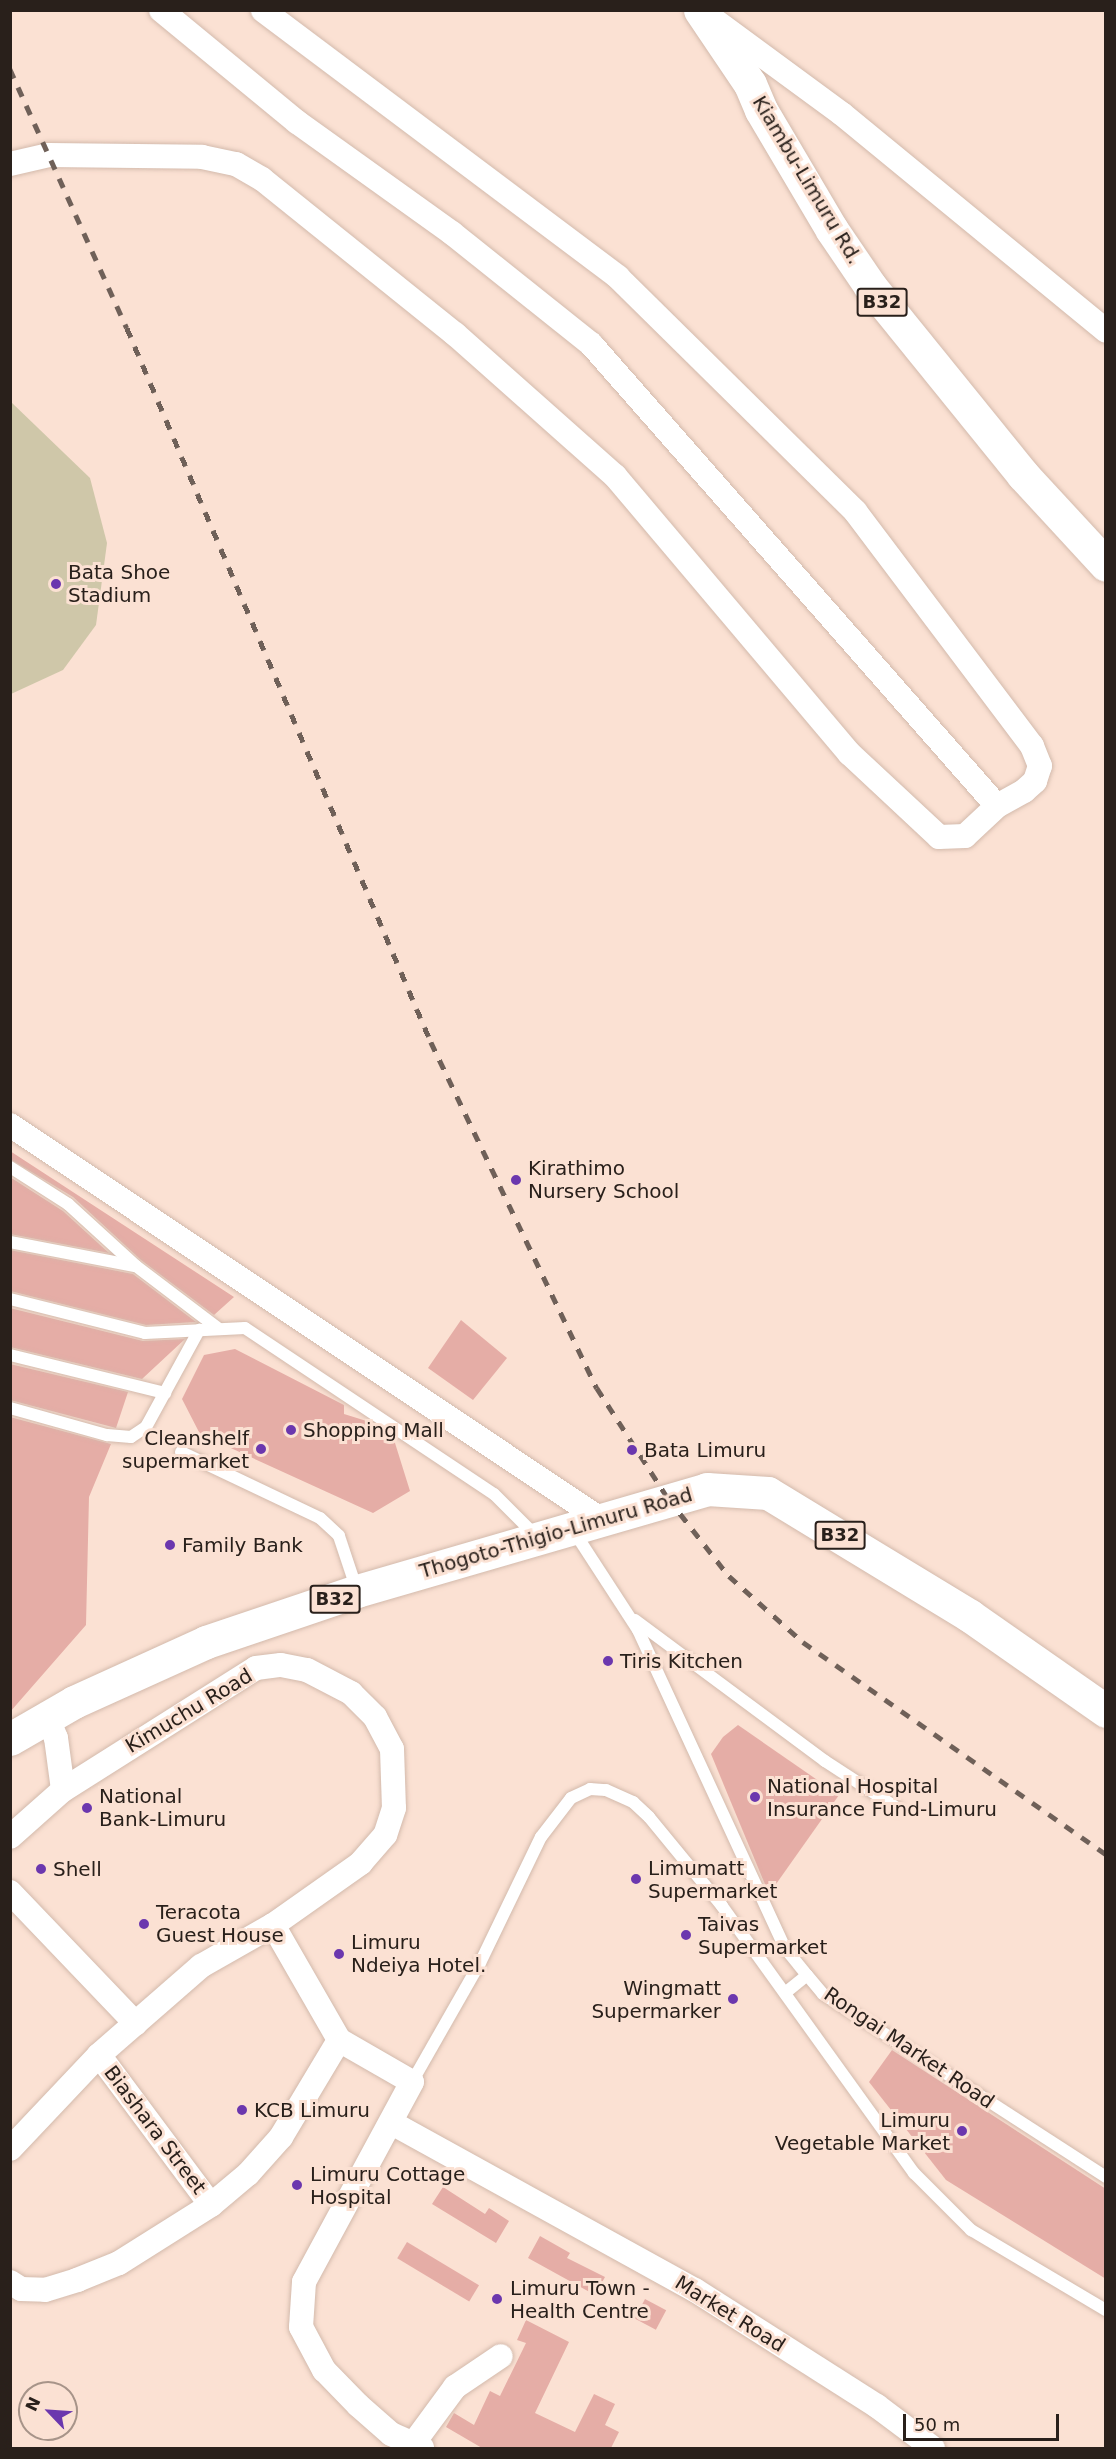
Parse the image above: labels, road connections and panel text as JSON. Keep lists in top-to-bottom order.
{
  "streets": {
    "highway": ["Kiambu-Limuru Rd.", "B32", "Thogoto-Thigio-Limuru Road"],
    "street": ["Kimuchu Road", "Biashara Street", "Market Road"],
    "lane": ["Rongai Market Road"]
  },
  "crossings": [
    ["Thogoto-Thigio-Limuru Road", "Rongai Market Road"],
    ["Kimuchu Road", "Biashara Street"]
  ],
  "places": [
    "Bata Shoe Stadium",
    "Kirathimo Nursery School",
    "Shopping Mall",
    "Cleanshelf supermarket",
    "Bata Limuru",
    "Family Bank",
    "Tiris Kitchen",
    "National Hospital Insurance Fund-Limuru",
    "National Bank-Limuru",
    "Shell",
    "Limumatt Supermarket",
    "Teracota Guest House",
    "Taivas Supermarket",
    "Limuru Ndeiya Hotel.",
    "Wingmatt Supermarker",
    "KCB Limuru",
    "Limuru Vegetable Market",
    "Limuru Cottage Hospital",
    "Limuru Town - Health Centre"
  ],
  "scale_bar": "50 m",
  "north": "top left"
}
